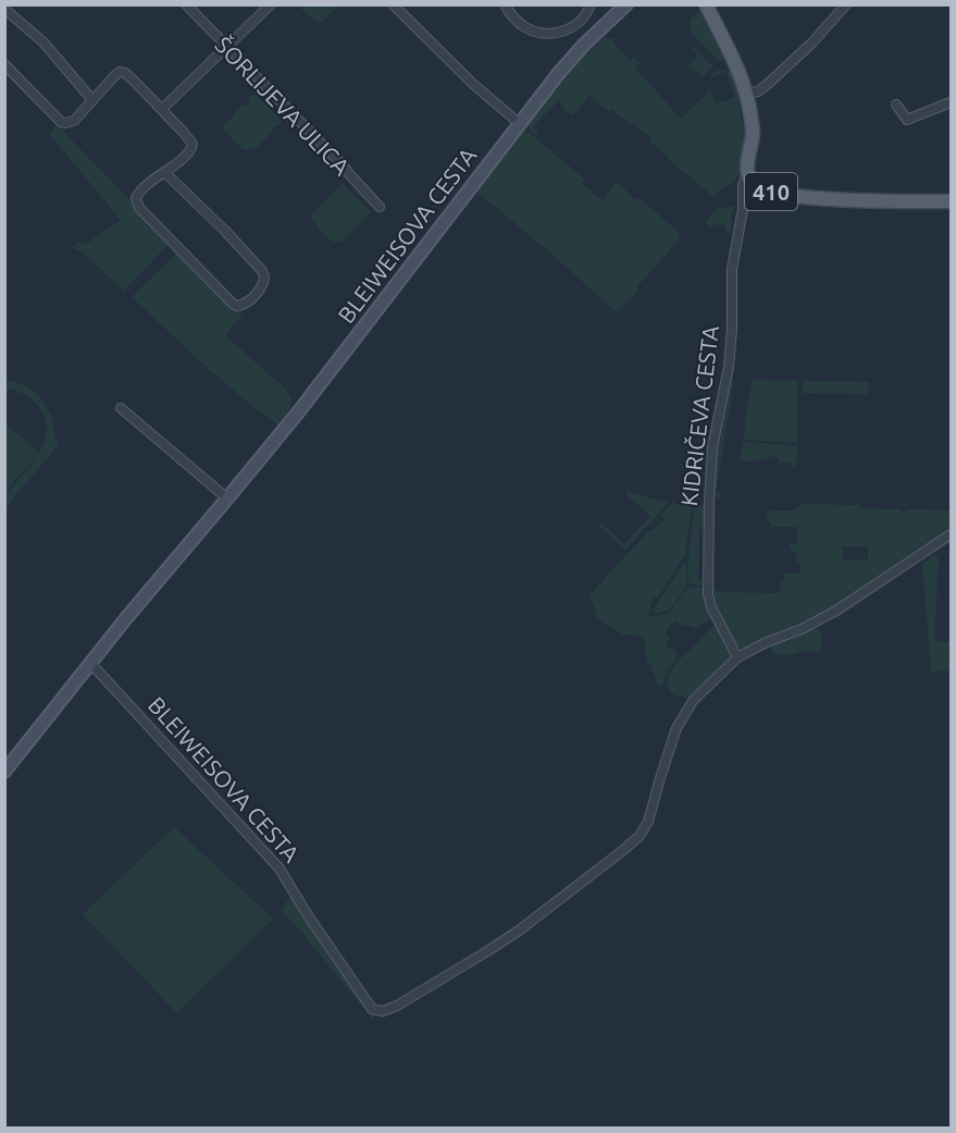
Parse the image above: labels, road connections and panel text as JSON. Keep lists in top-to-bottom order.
{
  "streets": {
    "main road": ["410", "BLEIWEISOVA CESTA", "KIDRIČEVA CESTA"],
    "street": ["ŠORLIJEVA ULICA"]
  },
  "crossings": [
    ["410", "KIDRIČEVA CESTA"],
    ["BLEIWEISOVA CESTA", "KIDRIČEVA CESTA"]
  ]
}
